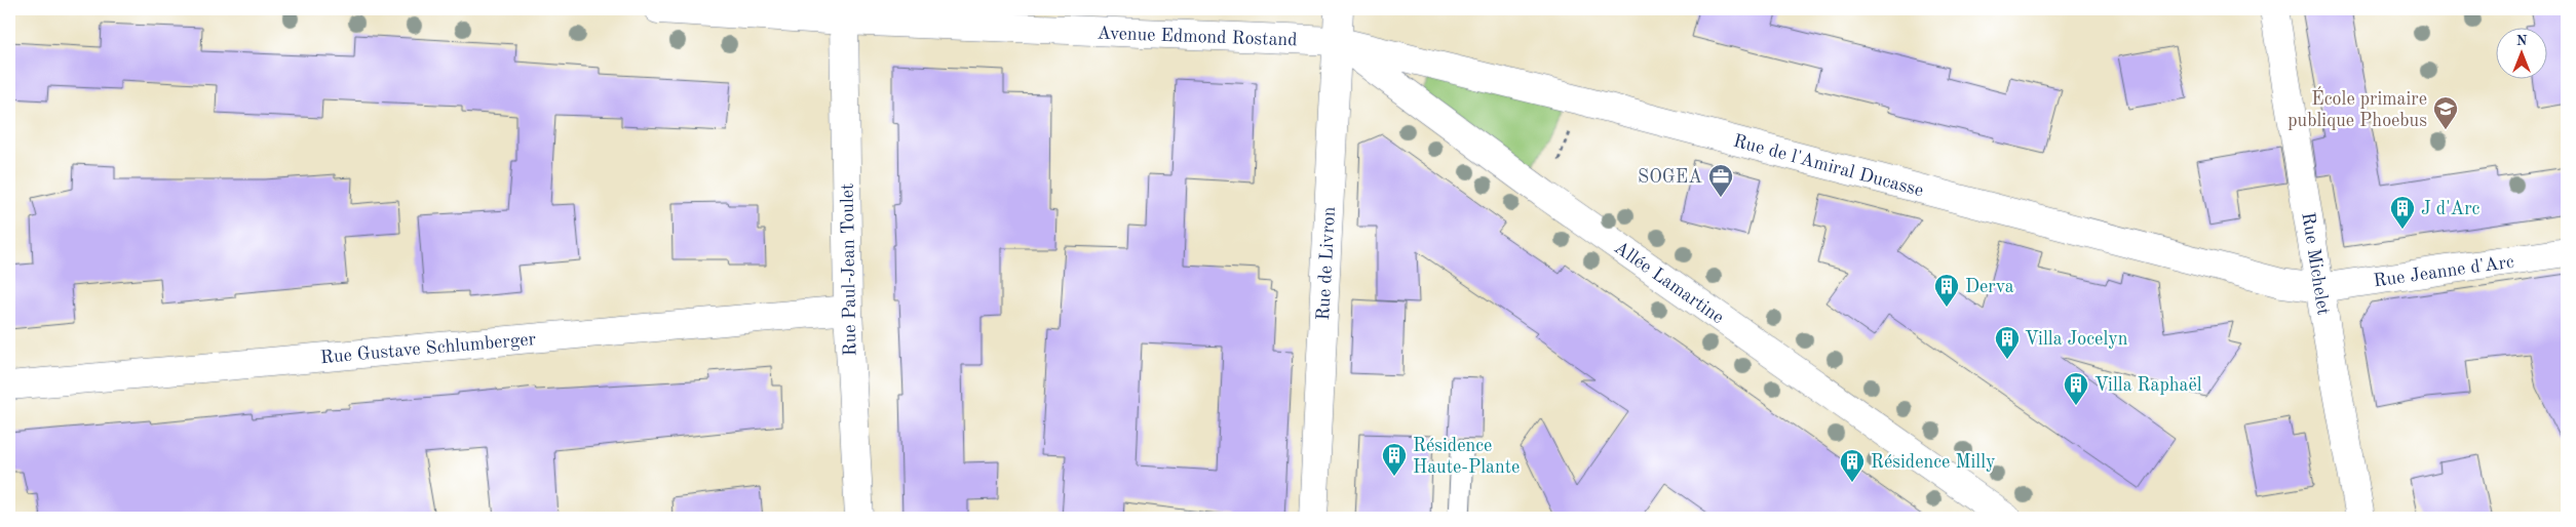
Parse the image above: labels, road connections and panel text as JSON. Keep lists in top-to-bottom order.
{
  "streets": {
    "street": [
      "Avenue Edmond Rostand",
      "Rue de l'Amiral Ducasse",
      "Rue de Livron",
      "Rue Michelet",
      "Rue Paul-Jean Toulet",
      "Rue Jeanne d'Arc",
      "Allée Lamartine",
      "Rue Gustave Schlumberger"
    ]
  },
  "crossings": [
    ["Avenue Edmond Rostand", "Rue de l'Amiral Ducasse"],
    ["Avenue Edmond Rostand", "Rue de Livron"],
    ["Avenue Edmond Rostand", "Rue Paul-Jean Toulet"],
    ["Avenue Edmond Rostand", "Allée Lamartine"],
    ["Rue de l'Amiral Ducasse", "Rue de Livron"],
    ["Rue de l'Amiral Ducasse", "Rue Michelet"],
    ["Rue de l'Amiral Ducasse", "Rue Jeanne d'Arc"],
    ["Rue de l'Amiral Ducasse", "Allée Lamartine"],
    ["Rue de Livron", "Allée Lamartine"],
    ["Rue Michelet", "Rue Jeanne d'Arc"],
    ["Rue Paul-Jean Toulet", "Rue Gustave Schlumberger"]
  ],
  "places": {
    "school or university": ["École primaire publique Phoebus"],
    "office": ["SOGEA"],
    "building": [
      "J d'Arc",
      "Derva",
      "Villa Jocelyn",
      "Villa Raphaël",
      "Résidence Haute-Plante",
      "Résidence Milly"
    ]
  },
  "north": "top"
}
